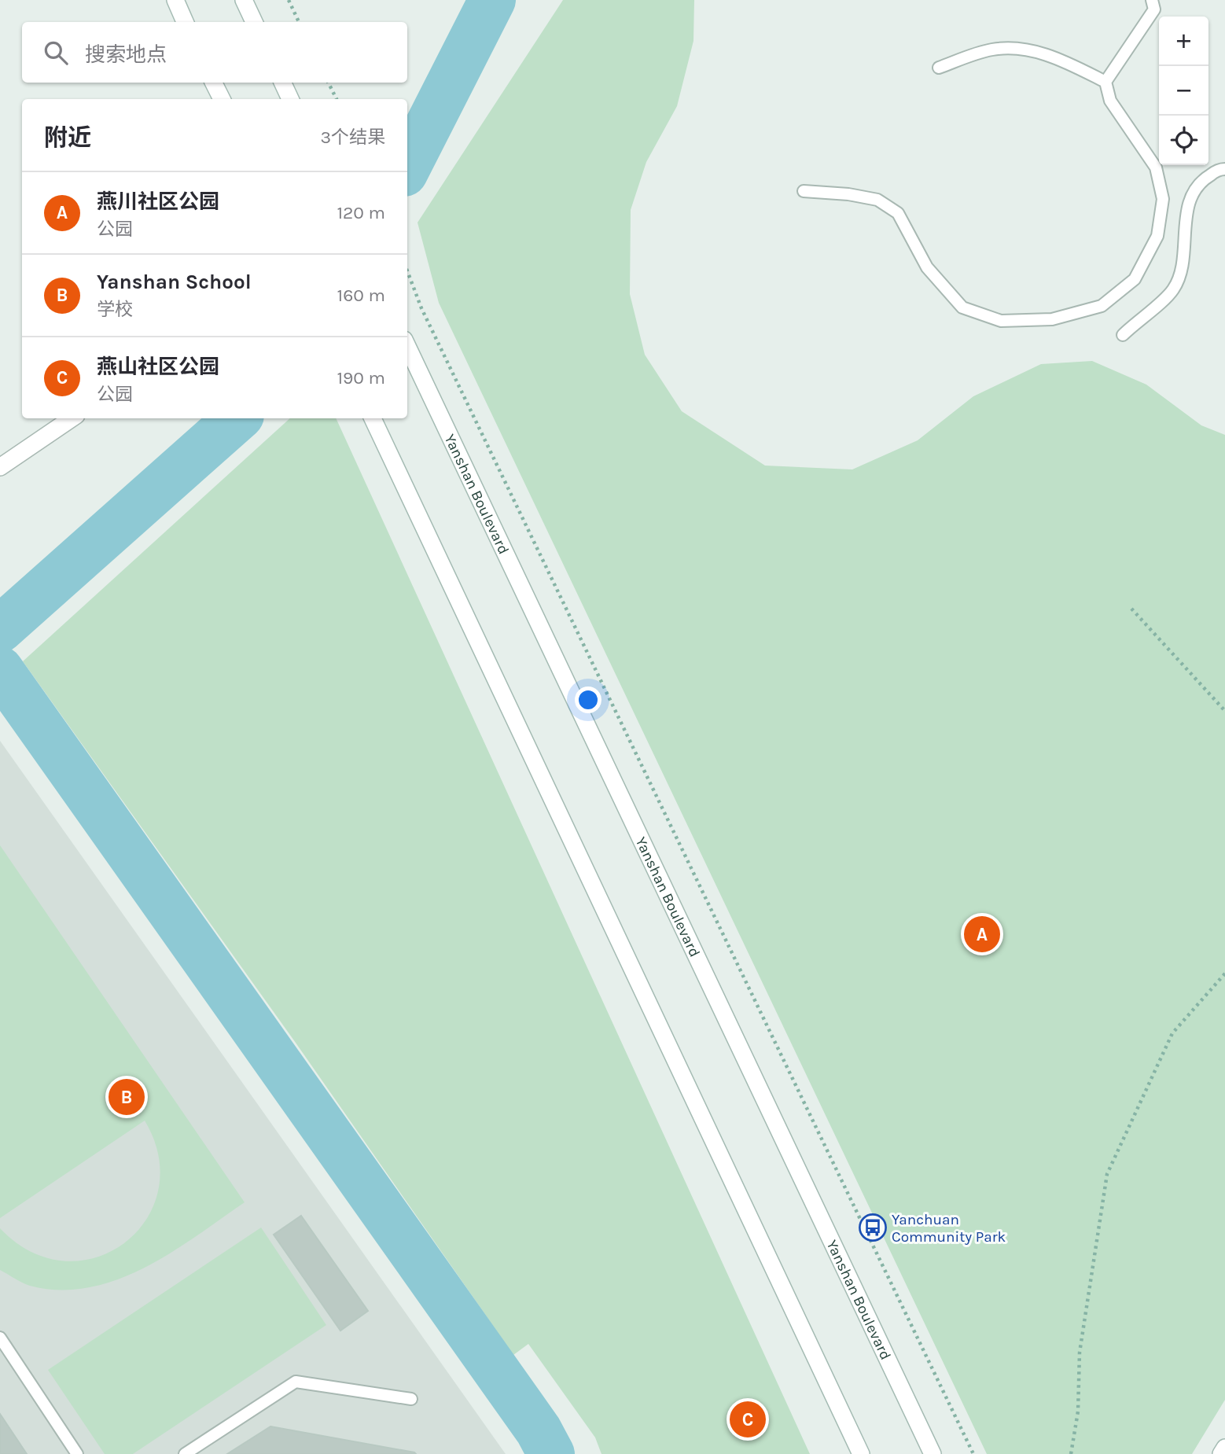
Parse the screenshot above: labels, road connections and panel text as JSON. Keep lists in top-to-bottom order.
{
  "streets": {
    "main road": ["Yanshan Boulevard"]
  },
  "places": {
    "bus stop": ["Yanchuan Community Park"]
  },
  "page": {
    "map_buttons": ["+", "−"],
    "search": "搜索地点",
    "heading": ["附近", "3个结果"],
    "list": [
      {
        "mark": "A",
        "name": "燕川社区公园",
        "note": "公园",
        "value": "120 m"
      },
      {
        "mark": "B",
        "name": "Yanshan School",
        "note": "学校",
        "value": "160 m"
      },
      {
        "mark": "C",
        "name": "燕山社区公园",
        "note": "公园",
        "value": "190 m"
      }
    ],
    "pins": ["A", "B", "C"]
  }
}
